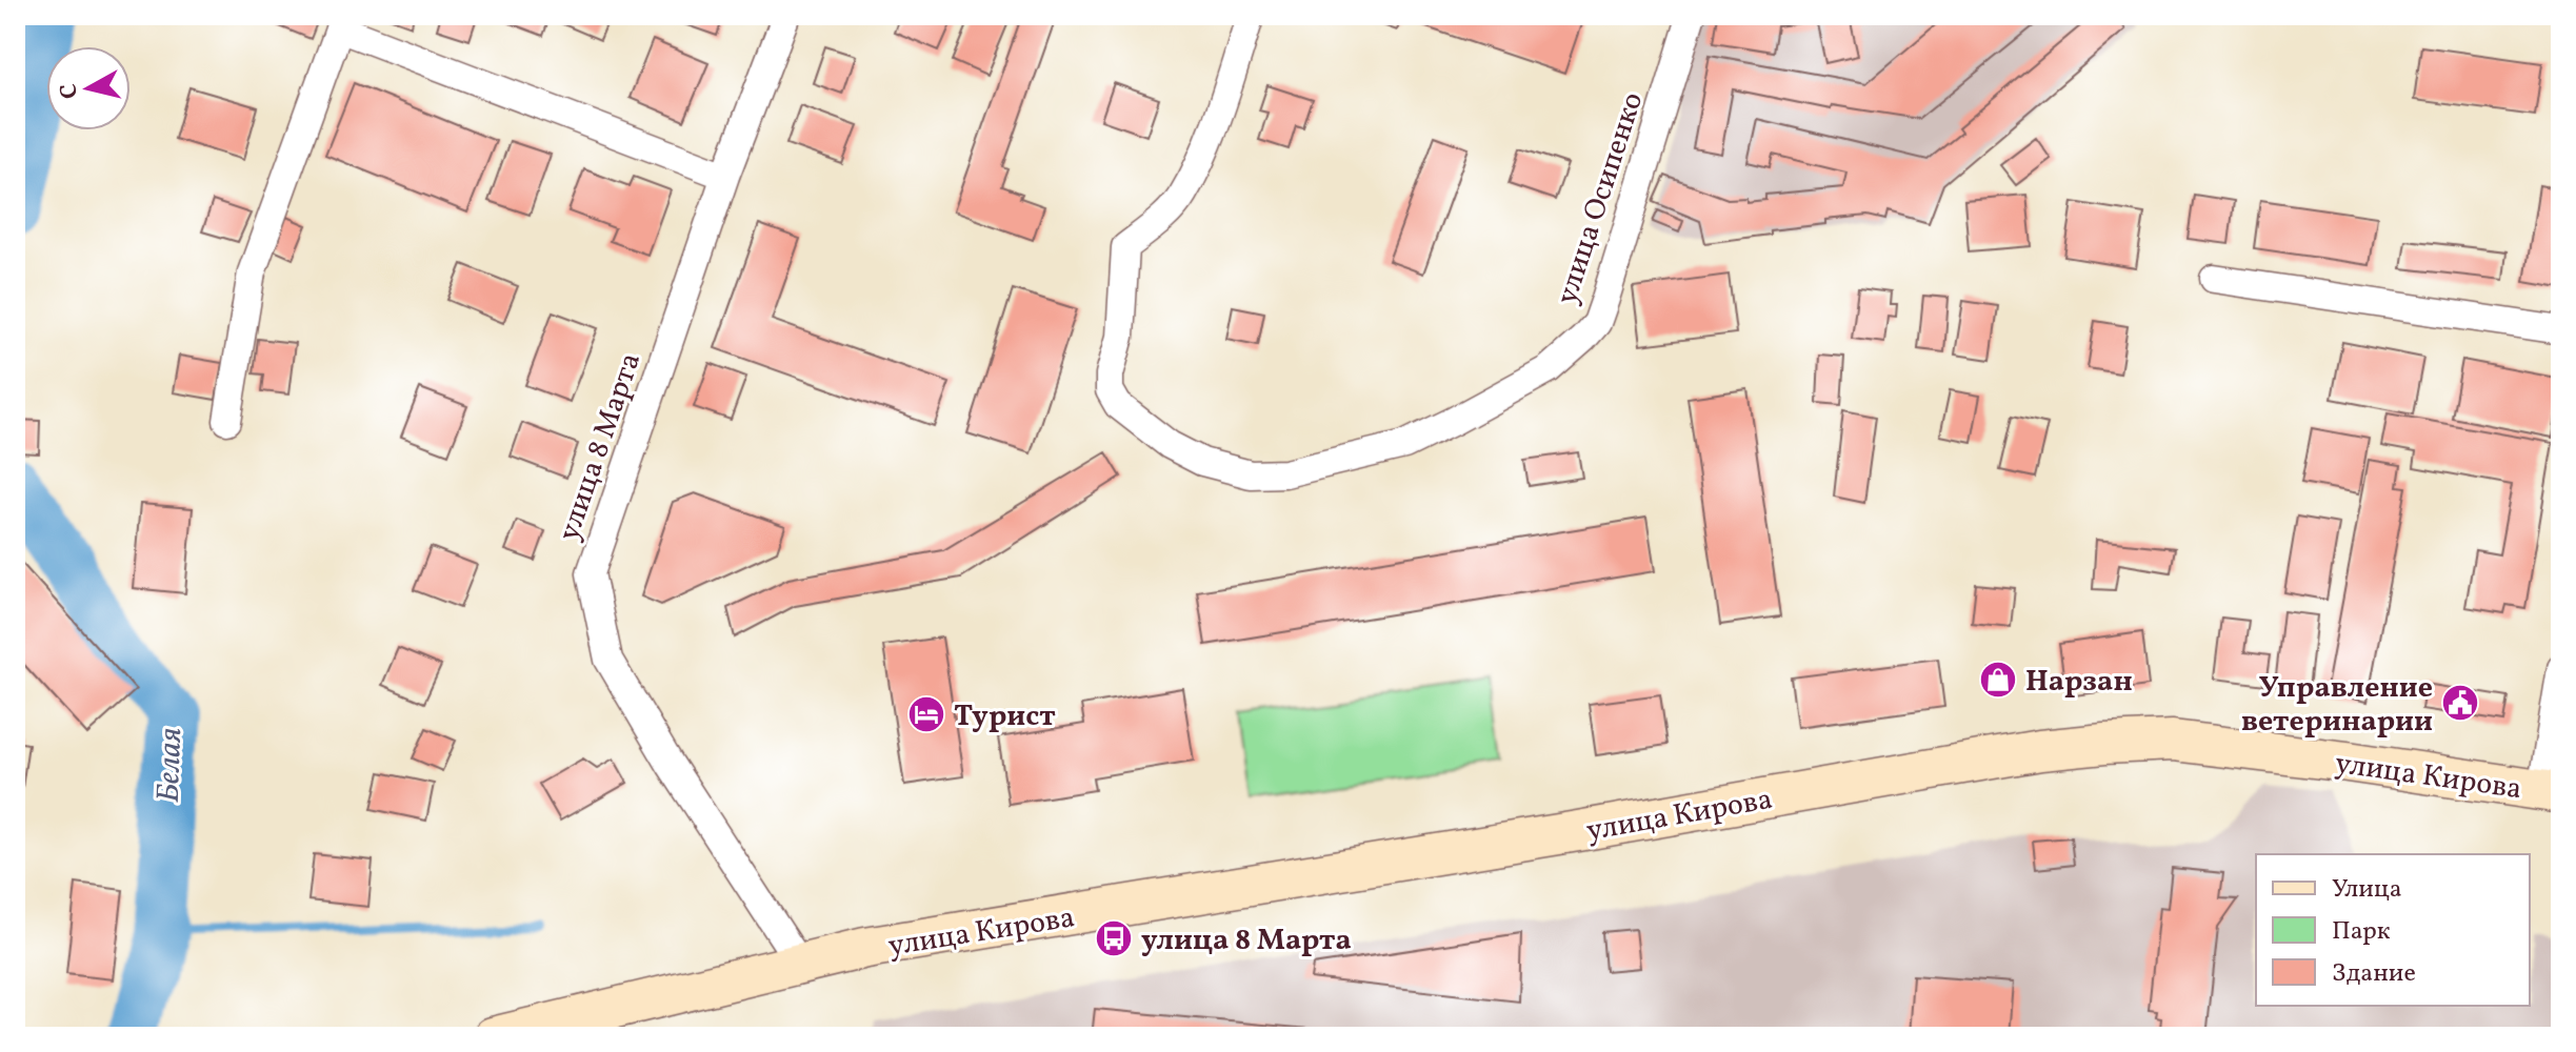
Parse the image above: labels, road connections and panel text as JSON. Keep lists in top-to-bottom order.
{
  "streets": {
    "street": ["улица Осипенко", "улица 8 Марта", "улица Кирова"]
  },
  "crossings": [
    ["улица 8 Марта", "улица Кирова"]
  ],
  "water": ["Белая"],
  "places": {
    "shop": ["Нарзан"],
    "public building": ["Управление ветеринарии"],
    "hotel": ["Турист"],
    "bus stop": ["улица 8 Марта"]
  },
  "legend": ["Улица", "Парк", "Здание"],
  "north": "left"
}
